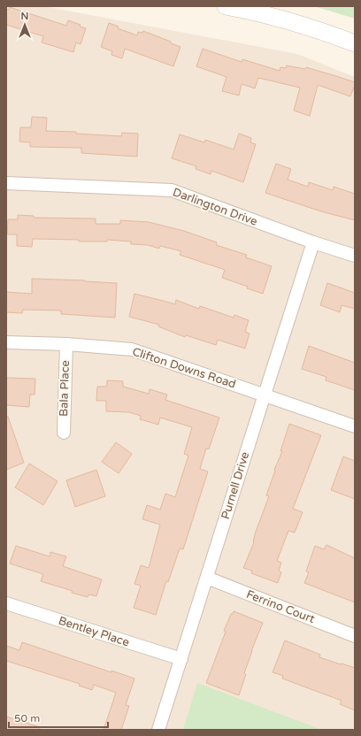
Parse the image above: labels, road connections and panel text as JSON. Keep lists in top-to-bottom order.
{
  "streets": {
    "street": [
      "Darlington Drive",
      "Clifton Downs Road",
      "Bala Place",
      "Purnell Drive",
      "Ferrino Court",
      "Bentley Place"
    ]
  },
  "crossings": [
    ["Darlington Drive", "Purnell Drive"],
    ["Clifton Downs Road", "Bala Place"],
    ["Clifton Downs Road", "Purnell Drive"],
    ["Purnell Drive", "Ferrino Court"],
    ["Purnell Drive", "Bentley Place"]
  ],
  "scale_bar": "50 m",
  "north": "top"
}
